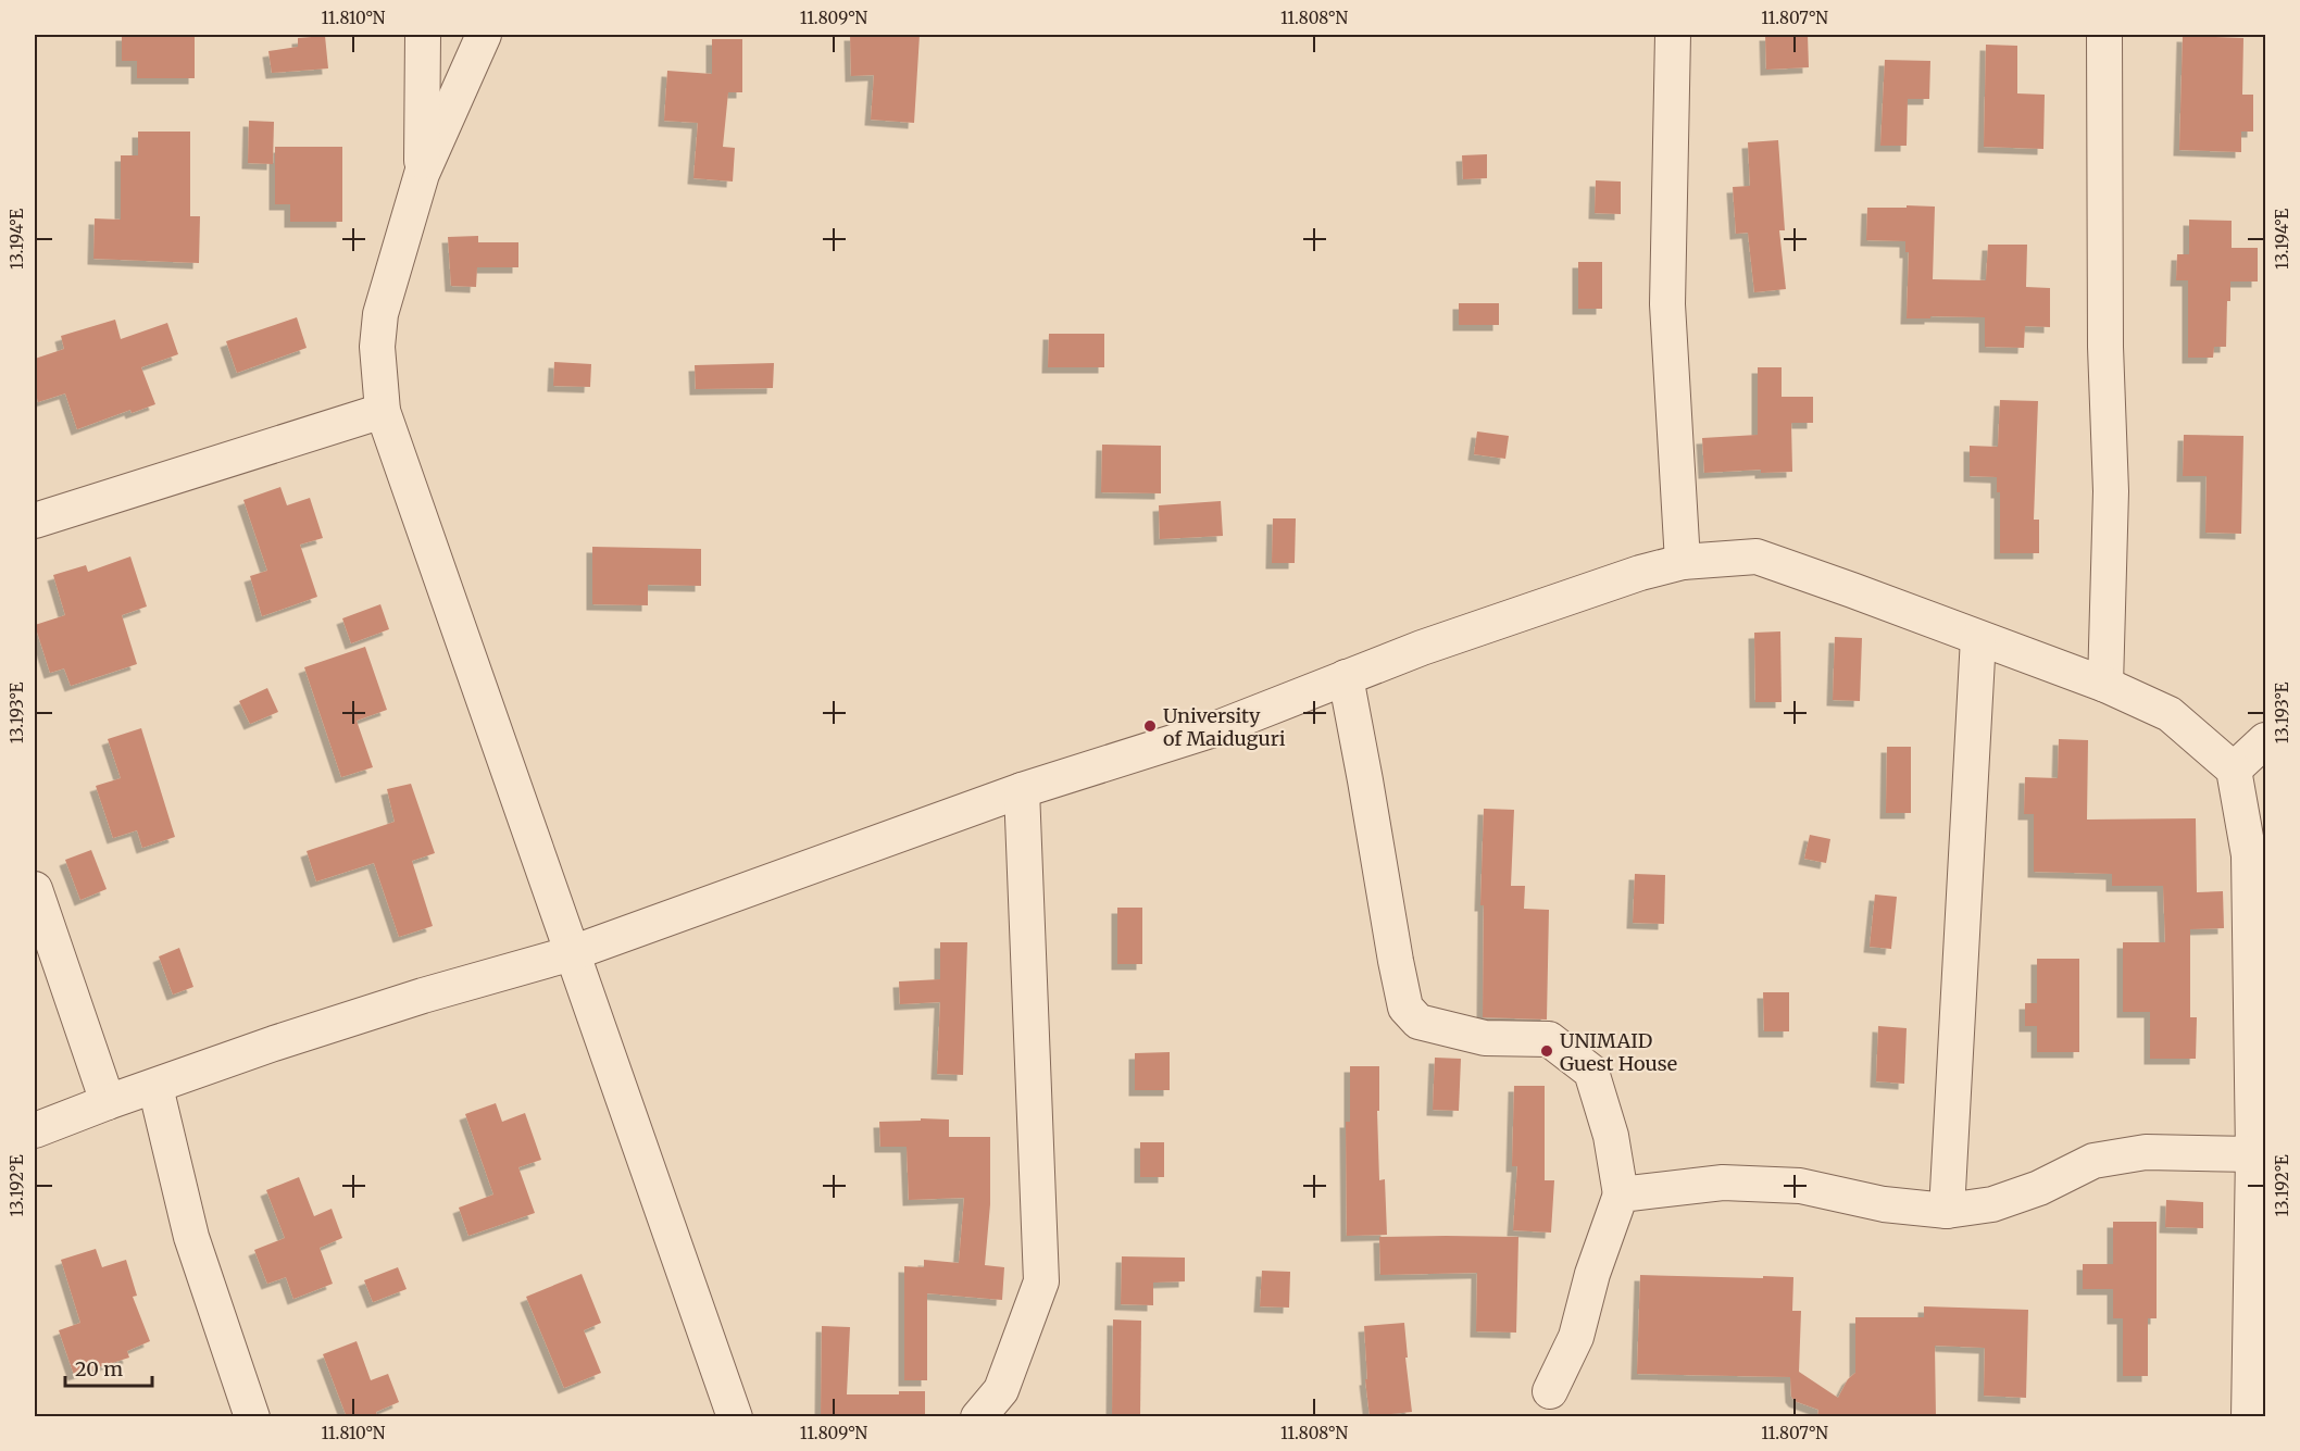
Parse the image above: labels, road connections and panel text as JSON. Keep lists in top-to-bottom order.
{
  "places": ["University of Maiduguri", "UNIMAID Guest House"],
  "scale_bar": "20 m",
  "coordinates": [
    "11.810°N",
    "11.809°N",
    "11.808°N",
    "11.807°N",
    "13.194°E",
    "13.193°E",
    "13.192°E"
  ]
}
